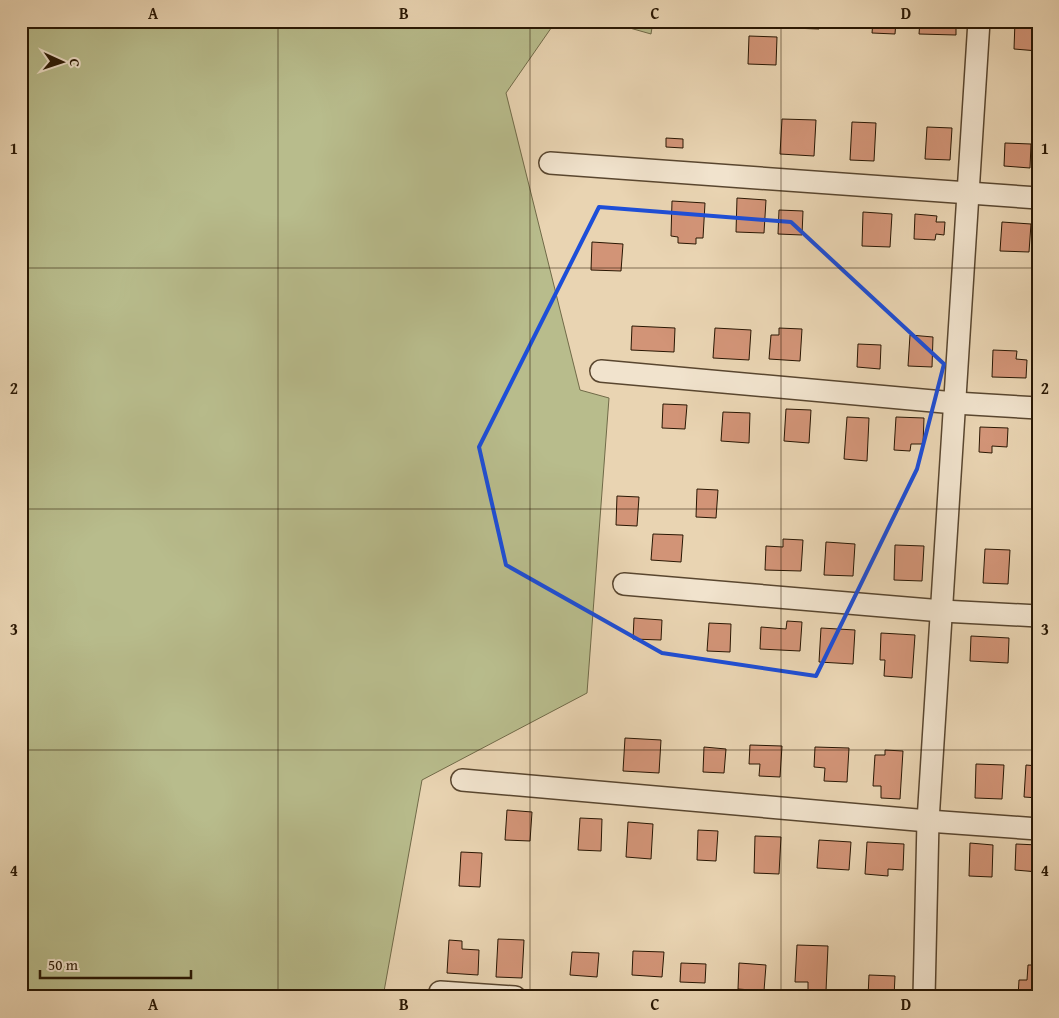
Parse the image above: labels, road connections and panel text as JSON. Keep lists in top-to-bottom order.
{
  "scale_bar": "50 m",
  "north": "right",
  "grid": {
    "columns": [
      "A",
      "B",
      "C",
      "D"
    ],
    "rows": [
      "1",
      "2",
      "3",
      "4"
    ]
  }
}
